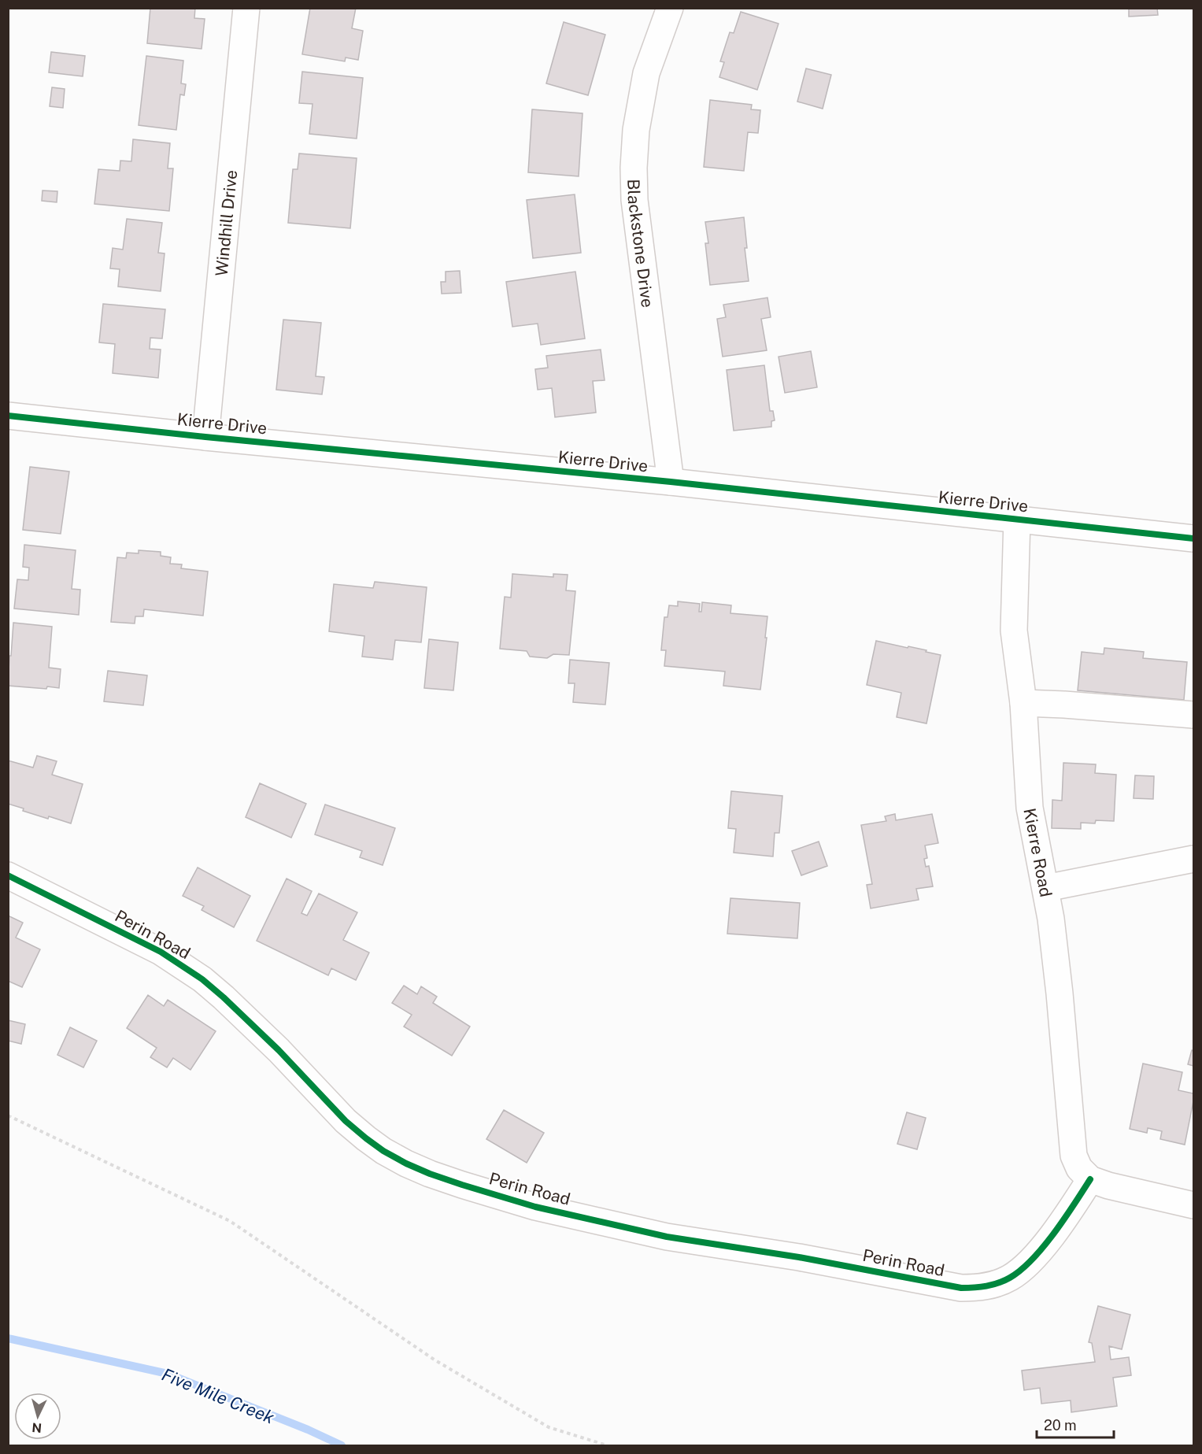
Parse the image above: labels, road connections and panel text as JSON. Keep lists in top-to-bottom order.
{
  "streets": {
    "street": [
      "Windhill Drive",
      "Blackstone Drive",
      "Kierre Drive",
      "Kierre Road",
      "Perin Road"
    ]
  },
  "crossings": [
    ["Windhill Drive", "Kierre Drive"],
    ["Blackstone Drive", "Kierre Drive"],
    ["Kierre Drive", "Kierre Road"],
    ["Kierre Road", "Perin Road"]
  ],
  "water": ["Five Mile Creek"],
  "scale_bar": "20 m",
  "north": "bottom"
}
